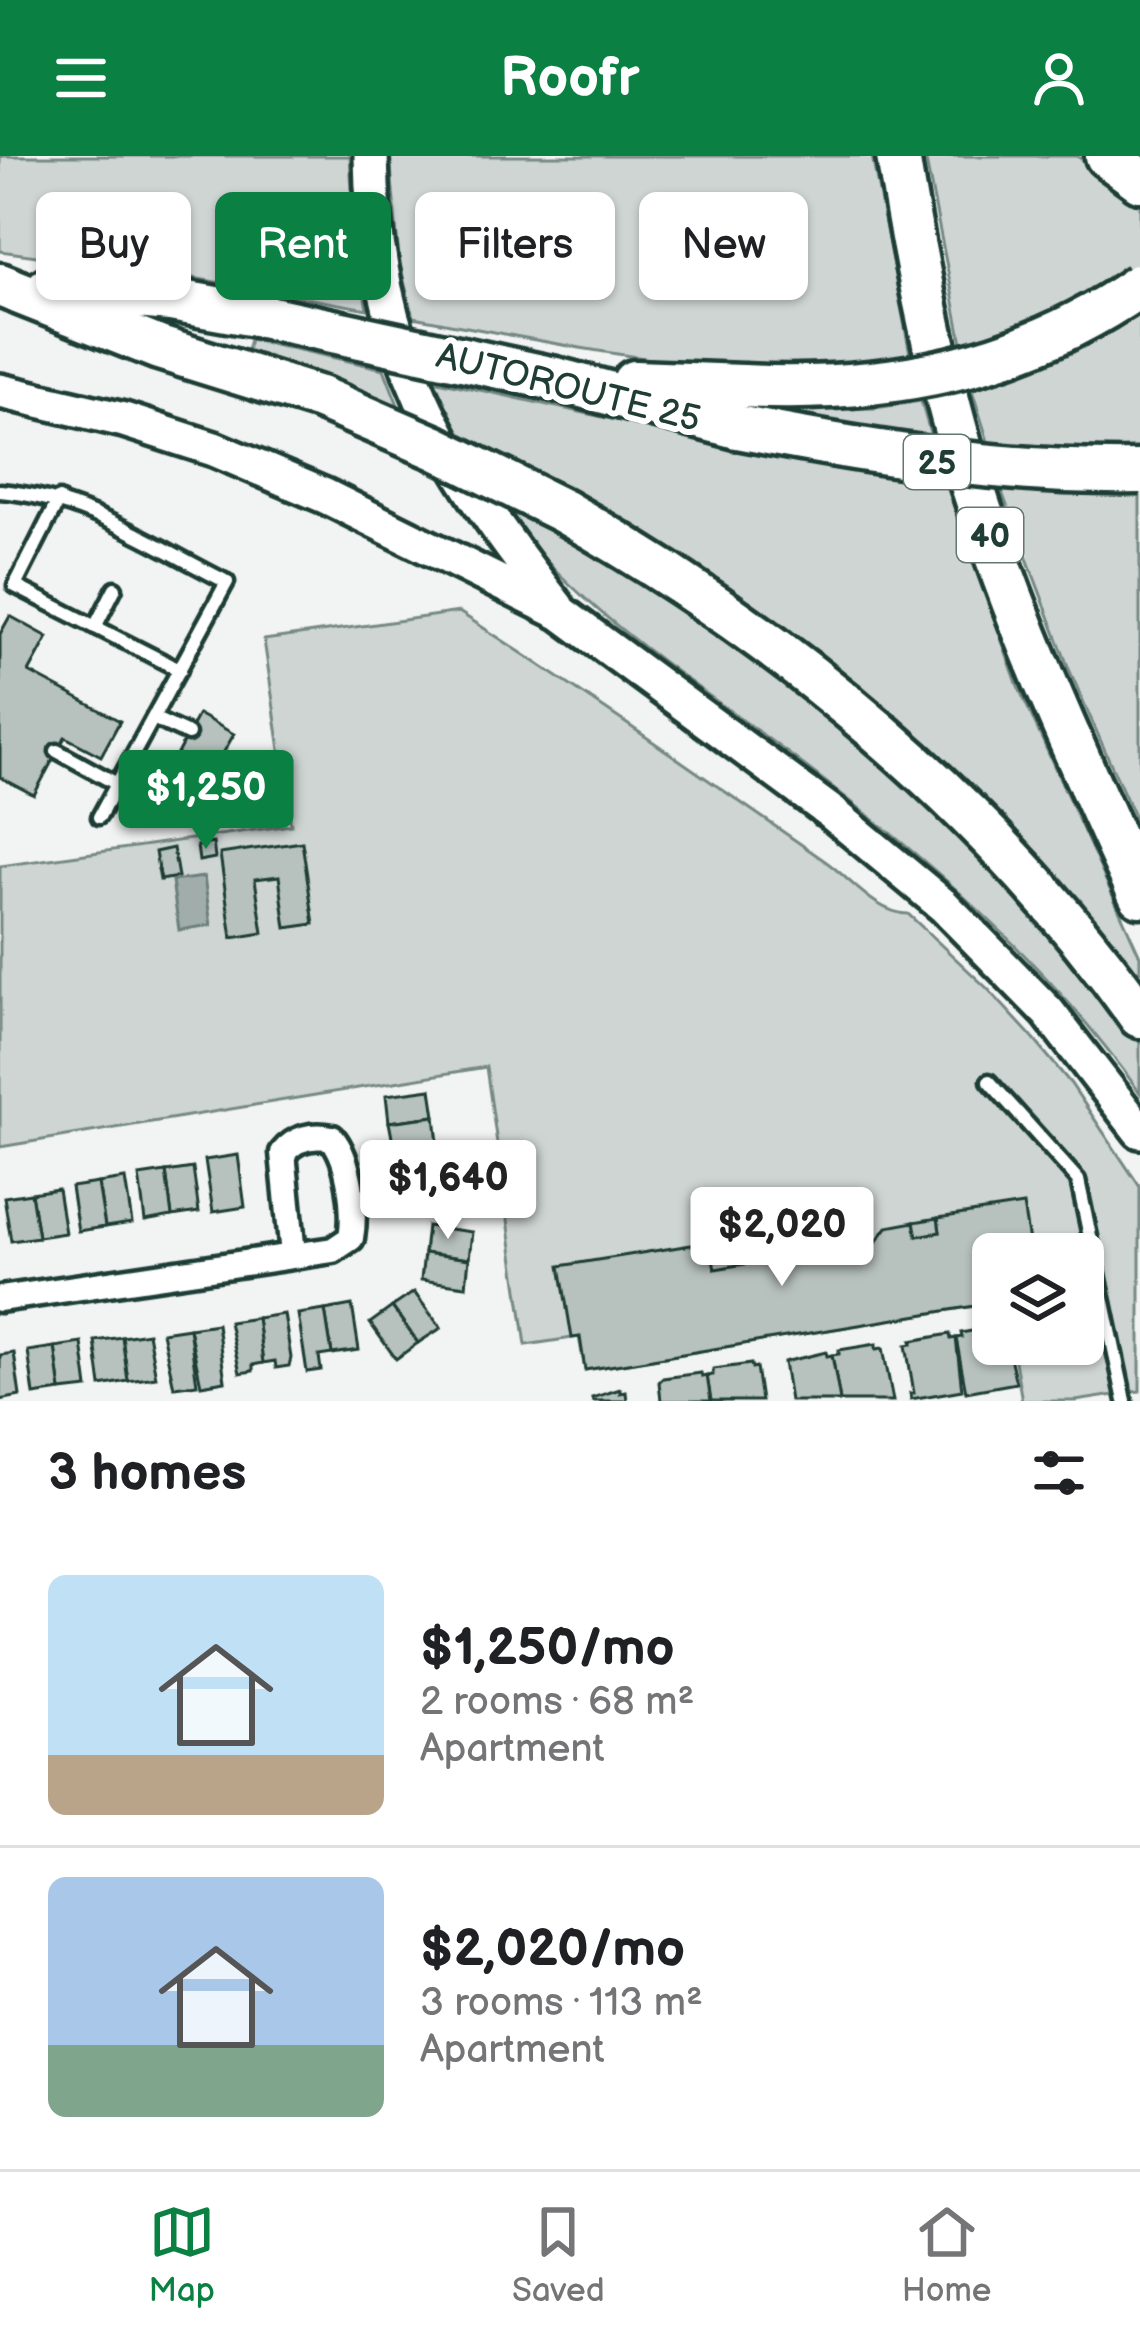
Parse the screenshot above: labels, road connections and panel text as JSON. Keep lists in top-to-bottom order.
{
  "streets": {
    "highway": ["AUTOROUTE 25", "25", "40"]
  },
  "page": {
    "header": "Roofr",
    "chip": [
      "Buy",
      "Rent",
      "Filters",
      "New"
    ],
    "price": ["$1,250", "$1,640", "$2,020"],
    "heading": "3 homes",
    "list": [
      {
        "name": "$1,250/mo",
        "note": "2 rooms · 68 m² · Apartment"
      },
      {
        "name": "$2,020/mo",
        "note": "3 rooms · 113 m² · Apartment"
      }
    ],
    "tabs": ["Map", "Saved", "Home"]
  }
}
